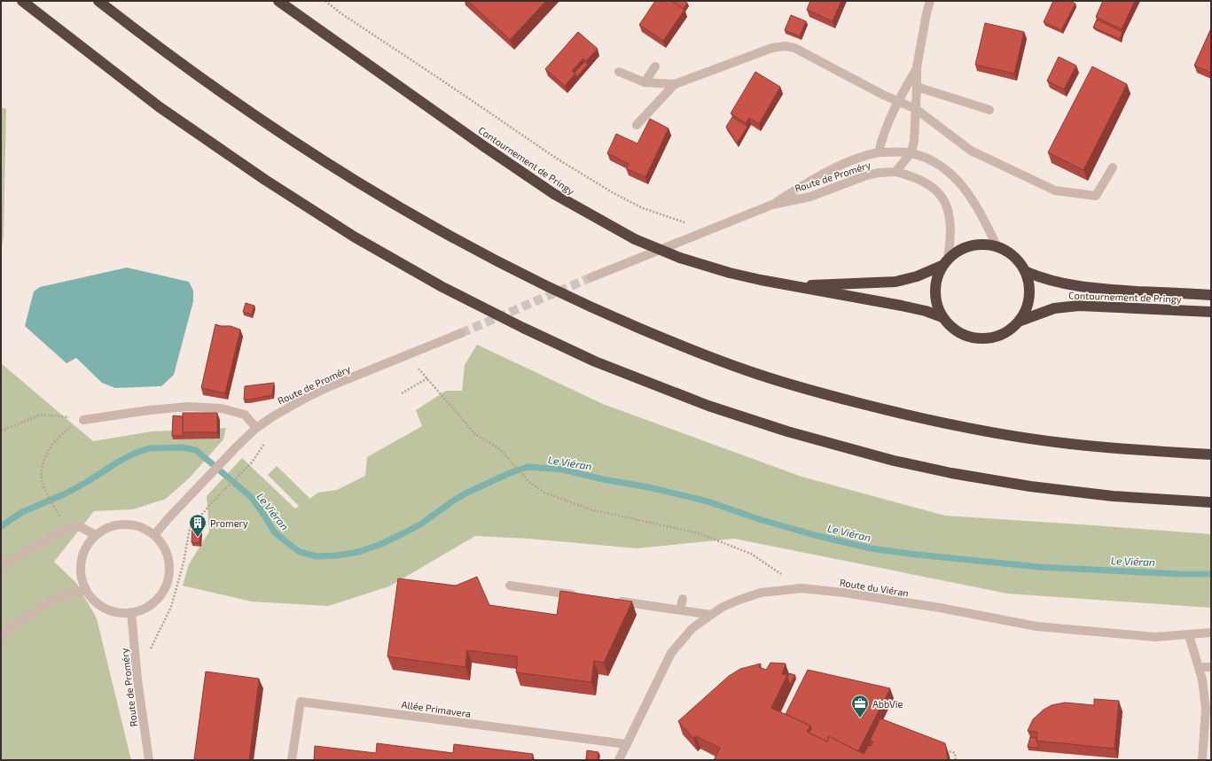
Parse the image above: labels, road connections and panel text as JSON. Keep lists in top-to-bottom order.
{
  "streets": {
    "highway": ["Contournement de Pringy"],
    "street": ["Route de Proméry", "Route du Viéran", "Allée Primavera"]
  },
  "crossings": [
    ["Route du Viéran", "Allée Primavera"]
  ],
  "water": ["Le Viéran"],
  "places": {
    "building": ["Promery"],
    "office": ["AbbVie"]
  }
}
